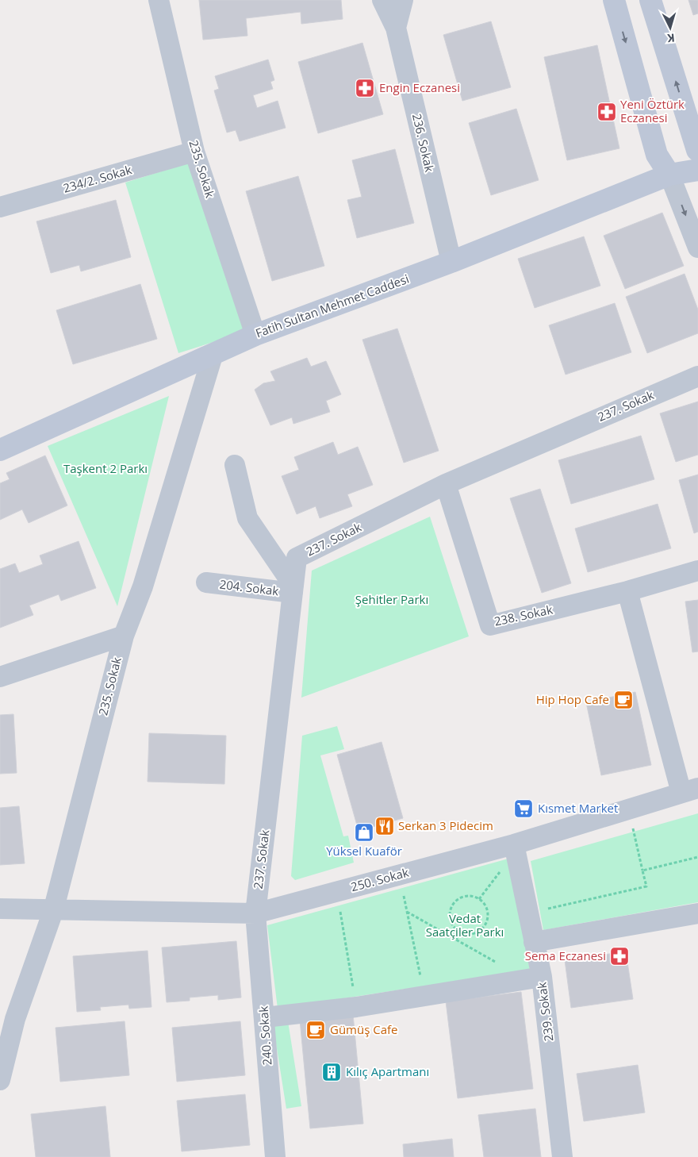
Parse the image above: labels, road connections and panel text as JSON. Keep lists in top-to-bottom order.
{
  "streets": {
    "main road": ["Fatih Sultan Mehmet Caddesi"],
    "street": [
      "236. Sokak",
      "235. Sokak",
      "234/2. Sokak",
      "237. Sokak",
      "204. Sokak",
      "238. Sokak",
      "250. Sokak",
      "239. Sokak",
      "240. Sokak"
    ]
  },
  "crossings": [
    ["236. Sokak", "Fatih Sultan Mehmet Caddesi"],
    ["235. Sokak", "234/2. Sokak"],
    ["235. Sokak", "Fatih Sultan Mehmet Caddesi"],
    ["235. Sokak", "250. Sokak"],
    ["237. Sokak", "204. Sokak"],
    ["237. Sokak", "238. Sokak"],
    ["237. Sokak", "250. Sokak"],
    ["237. Sokak", "240. Sokak"],
    ["250. Sokak", "239. Sokak"],
    ["250. Sokak", "240. Sokak"]
  ],
  "parks": ["Taşkent 2 Parkı", "Şehitler Parkı", "Vedat Saatçiler Parkı"],
  "places": {
    "pharmacy": ["Engin Eczanesi", "Yeni Öztürk Eczanesi", "Sema Eczanesi"],
    "cafe": ["Hip Hop Cafe", "Gümüş Cafe"],
    "supermarket": ["Kısmet Market"],
    "restaurant": ["Serkan 3 Pidecim"],
    "shop": ["Yüksel Kuaför"],
    "building": ["Kılıç Apartmanı"]
  },
  "north": "bottom"
}
